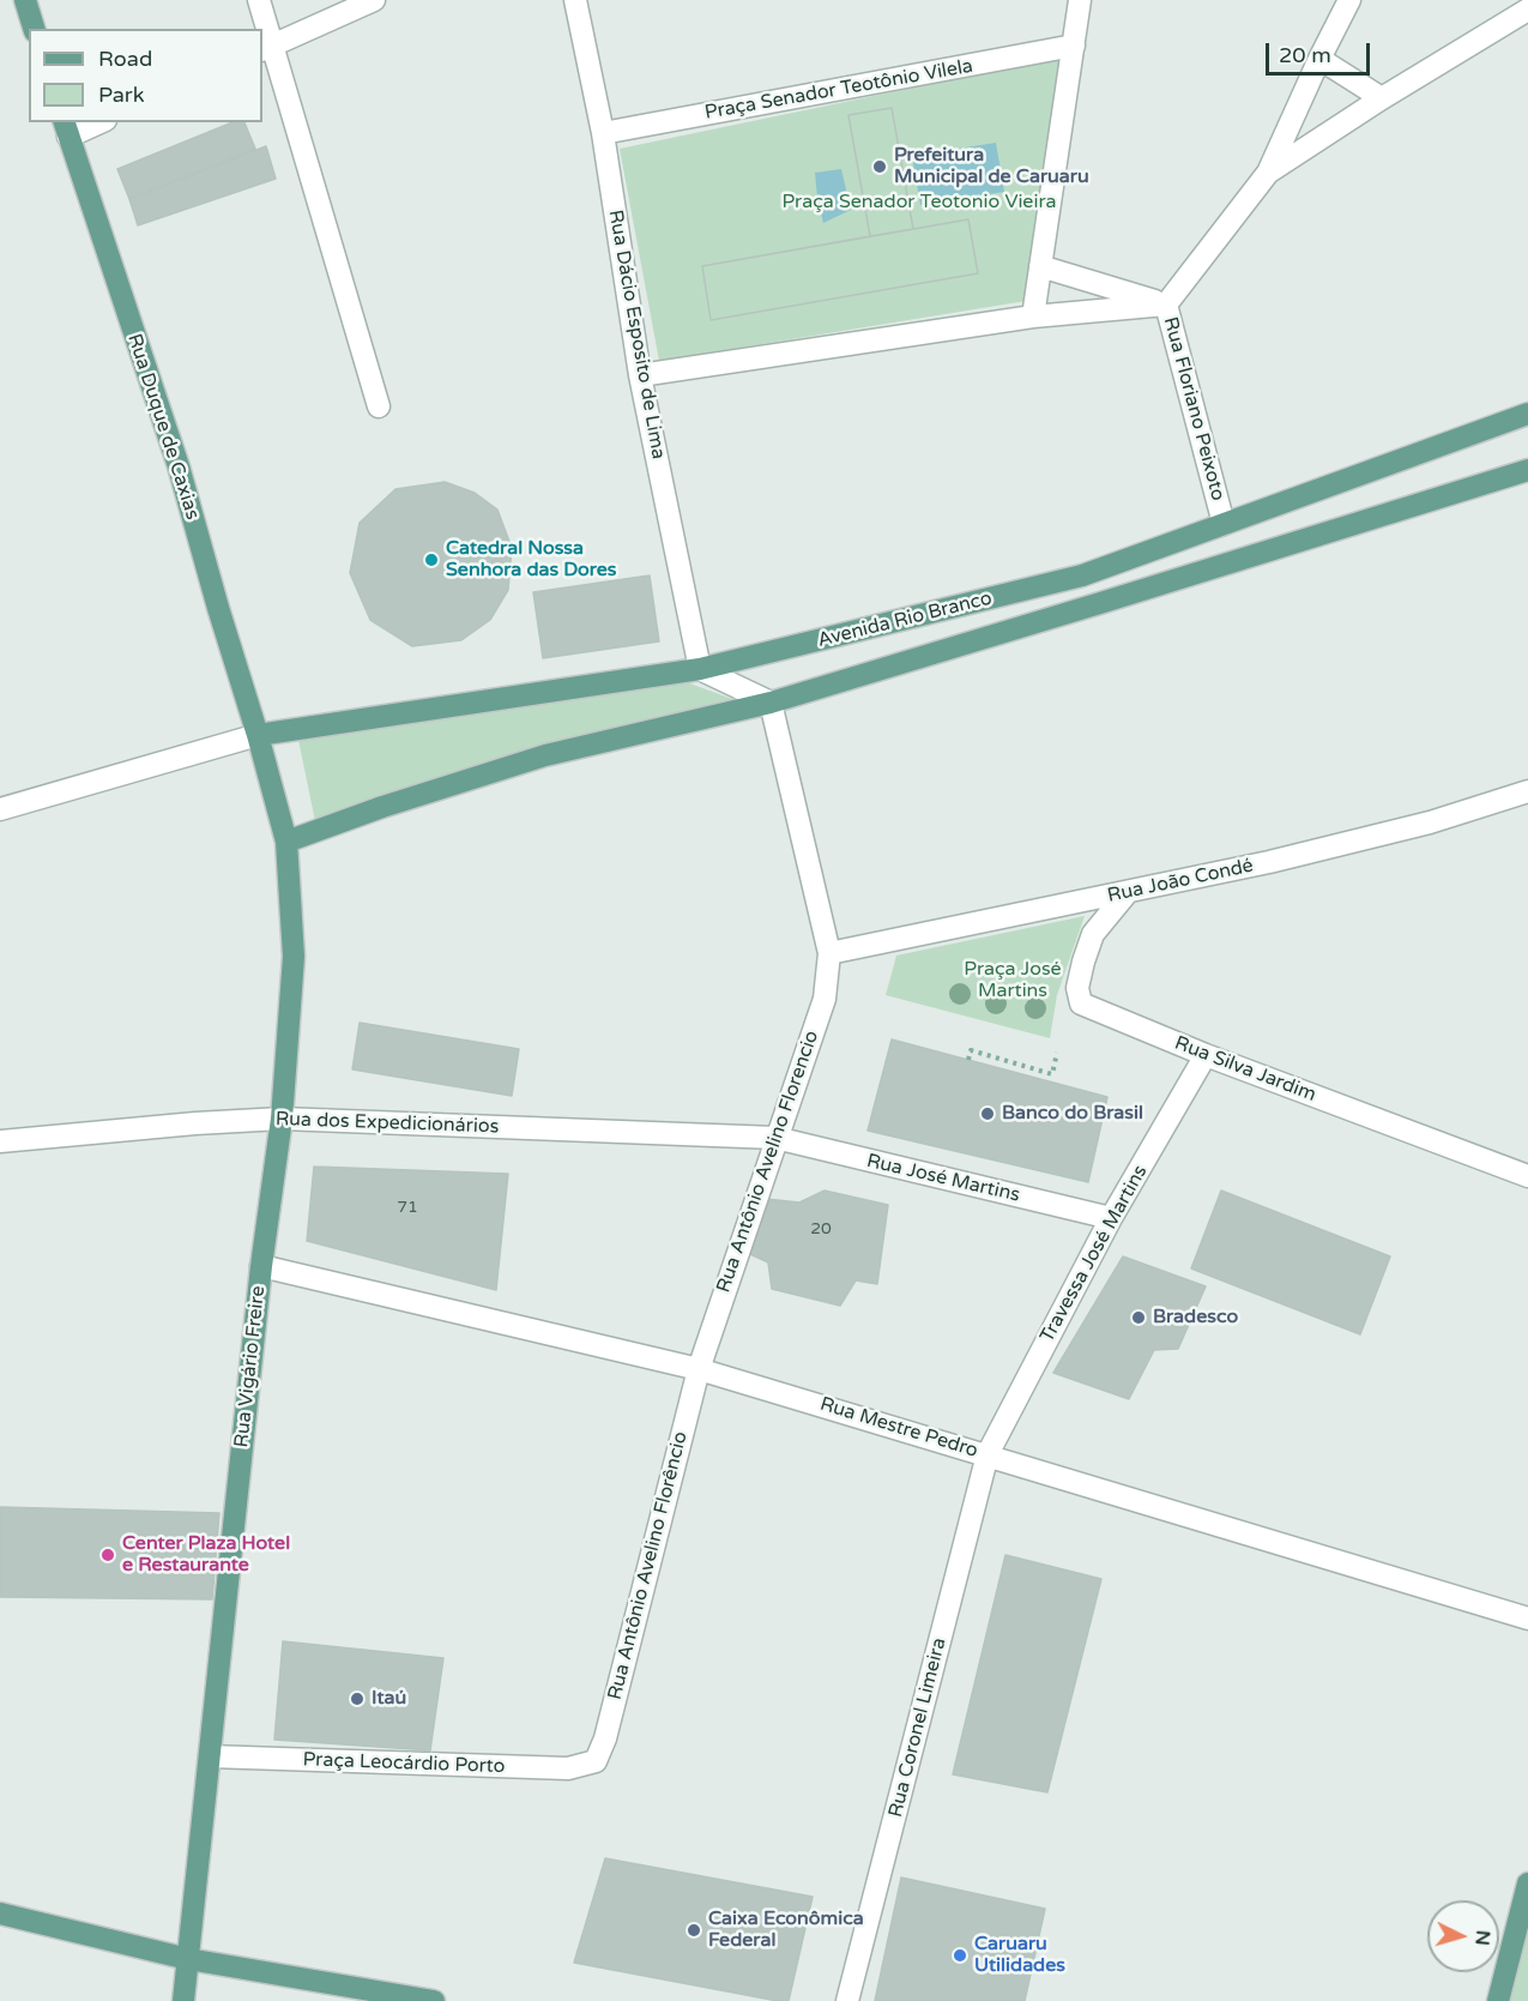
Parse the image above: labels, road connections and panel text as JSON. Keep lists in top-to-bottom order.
{
  "streets": {
    "main road": ["Rua Duque de Caxias", "Avenida Rio Branco", "Rua Vigário Freire"],
    "street": [
      "Praça Senador Teotônio Vilela",
      "Rua Dácio Esposito de Lima",
      "Rua Floriano Peixoto",
      "Rua João Condé",
      "Rua Silva Jardim",
      "Rua dos Expedicionários",
      "Rua Antônio Avelino Florencio",
      "Rua José Martins",
      "Travessa José Martins",
      "Rua Mestre Pedro",
      "Rua Antônio Avelino Florêncio",
      "Rua Coronel Limeira",
      "Praça Leocárdio Porto"
    ]
  },
  "crossings": [
    ["Praça Senador Teotônio Vilela", "Rua Dácio Esposito de Lima"],
    ["Rua Dácio Esposito de Lima", "Avenida Rio Branco"],
    ["Rua Floriano Peixoto", "Avenida Rio Branco"],
    ["Rua Duque de Caxias", "Avenida Rio Branco"],
    ["Rua Duque de Caxias", "Rua Vigário Freire"],
    ["Avenida Rio Branco", "Rua Antônio Avelino Florencio"],
    ["Avenida Rio Branco", "Rua Vigário Freire"],
    ["Rua João Condé", "Rua Silva Jardim"],
    ["Rua João Condé", "Rua Antônio Avelino Florencio"],
    ["Rua Silva Jardim", "Travessa José Martins"],
    ["Rua dos Expedicionários", "Rua Antônio Avelino Florencio"],
    ["Rua dos Expedicionários", "Rua José Martins"],
    ["Rua dos Expedicionários", "Rua Vigário Freire"],
    ["Rua Antônio Avelino Florencio", "Rua José Martins"],
    ["Rua Antônio Avelino Florencio", "Rua Mestre Pedro"],
    ["Rua Antônio Avelino Florencio", "Rua Antônio Avelino Florêncio"],
    ["Rua José Martins", "Travessa José Martins"],
    ["Travessa José Martins", "Rua Mestre Pedro"],
    ["Travessa José Martins", "Rua Coronel Limeira"],
    ["Rua Vigário Freire", "Rua Mestre Pedro"],
    ["Rua Vigário Freire", "Praça Leocárdio Porto"],
    ["Rua Mestre Pedro", "Rua Antônio Avelino Florêncio"],
    ["Rua Mestre Pedro", "Rua Coronel Limeira"],
    ["Rua Antônio Avelino Florêncio", "Praça Leocárdio Porto"]
  ],
  "parks": ["Praça Senador Teotonio Vieira", "Praça José Martins"],
  "places": [
    "Prefeitura Municipal de Caruaru",
    "Catedral Nossa Senhora das Dores",
    "Banco do Brasil",
    "Bradesco",
    "Center Plaza Hotel e Restaurante",
    "Itaú",
    "Caixa Econômica Federal",
    "Caruaru Utilidades"
  ],
  "house_numbers": ["71", "20"],
  "legend": ["Road", "Park"],
  "scale_bar": "20 m",
  "north": "right"
}
